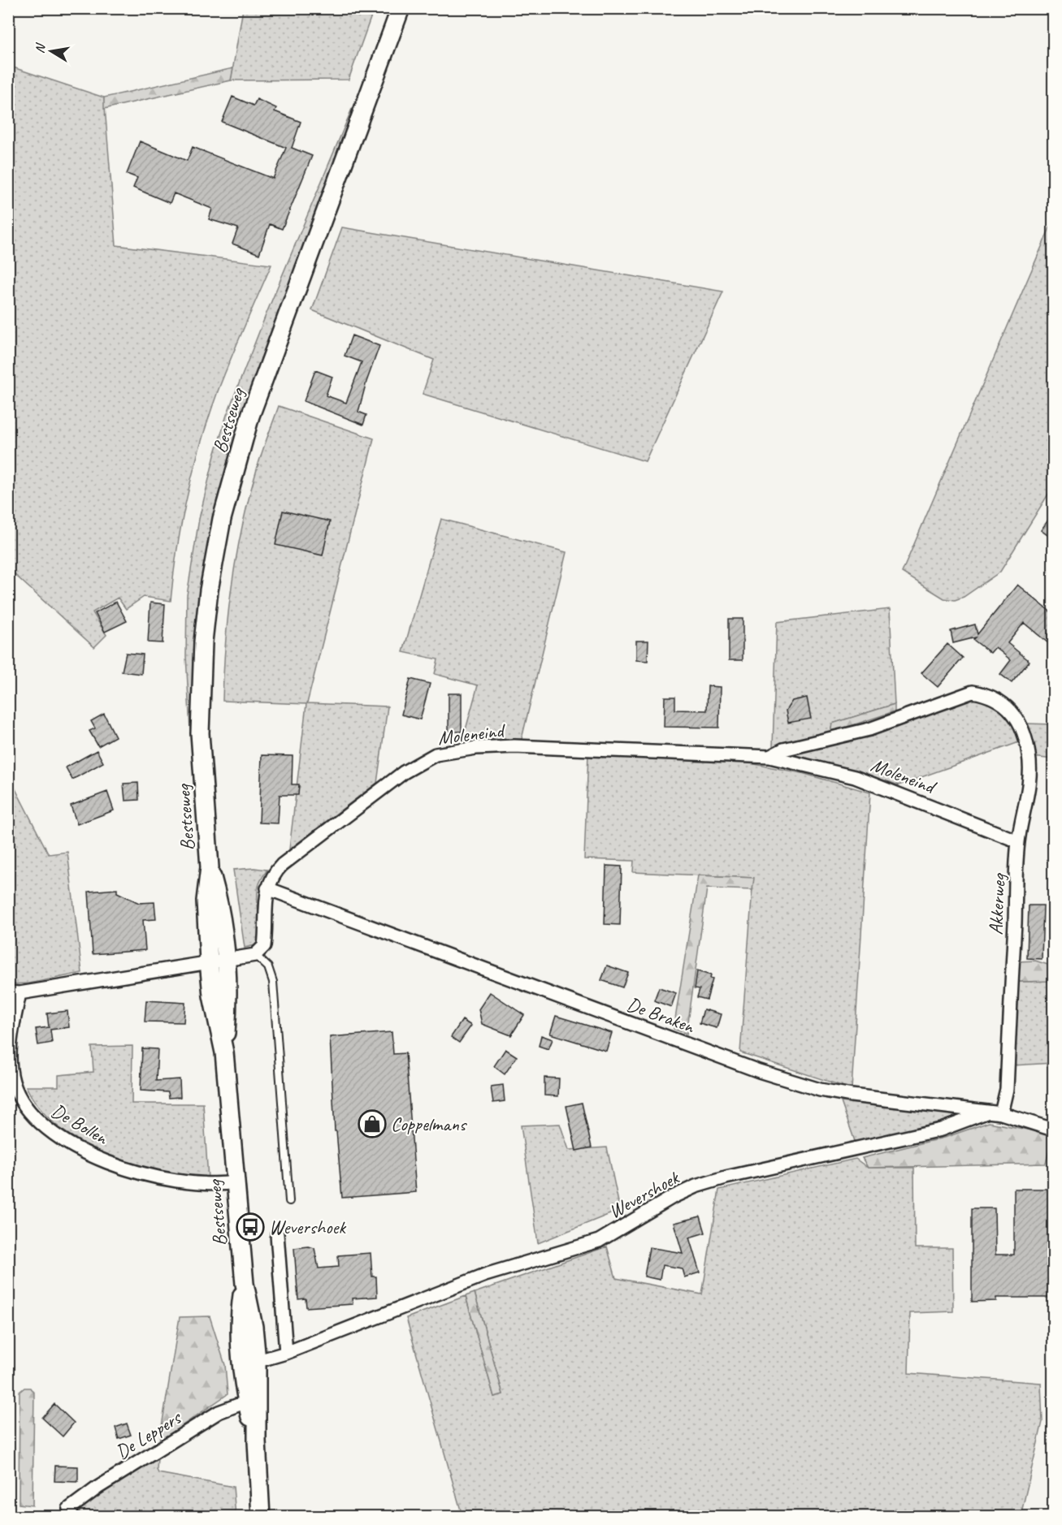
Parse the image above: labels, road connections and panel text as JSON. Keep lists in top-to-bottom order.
{
  "streets": {
    "main road": ["Bestseweg"],
    "street": [
      "Moleneind",
      "Akkerweg",
      "De Braken",
      "De Bollen",
      "Wevershoek",
      "De Leppers"
    ]
  },
  "crossings": [
    ["Bestseweg", "De Bollen"],
    ["Bestseweg", "Wevershoek"],
    ["Bestseweg", "De Leppers"],
    ["Moleneind", "Akkerweg"],
    ["Moleneind", "De Braken"],
    ["Akkerweg", "De Braken"],
    ["Akkerweg", "Wevershoek"],
    ["De Braken", "Wevershoek"]
  ],
  "places": {
    "shop": ["Coppelmans"],
    "bus stop": ["Wevershoek"]
  },
  "north": "left"
}
